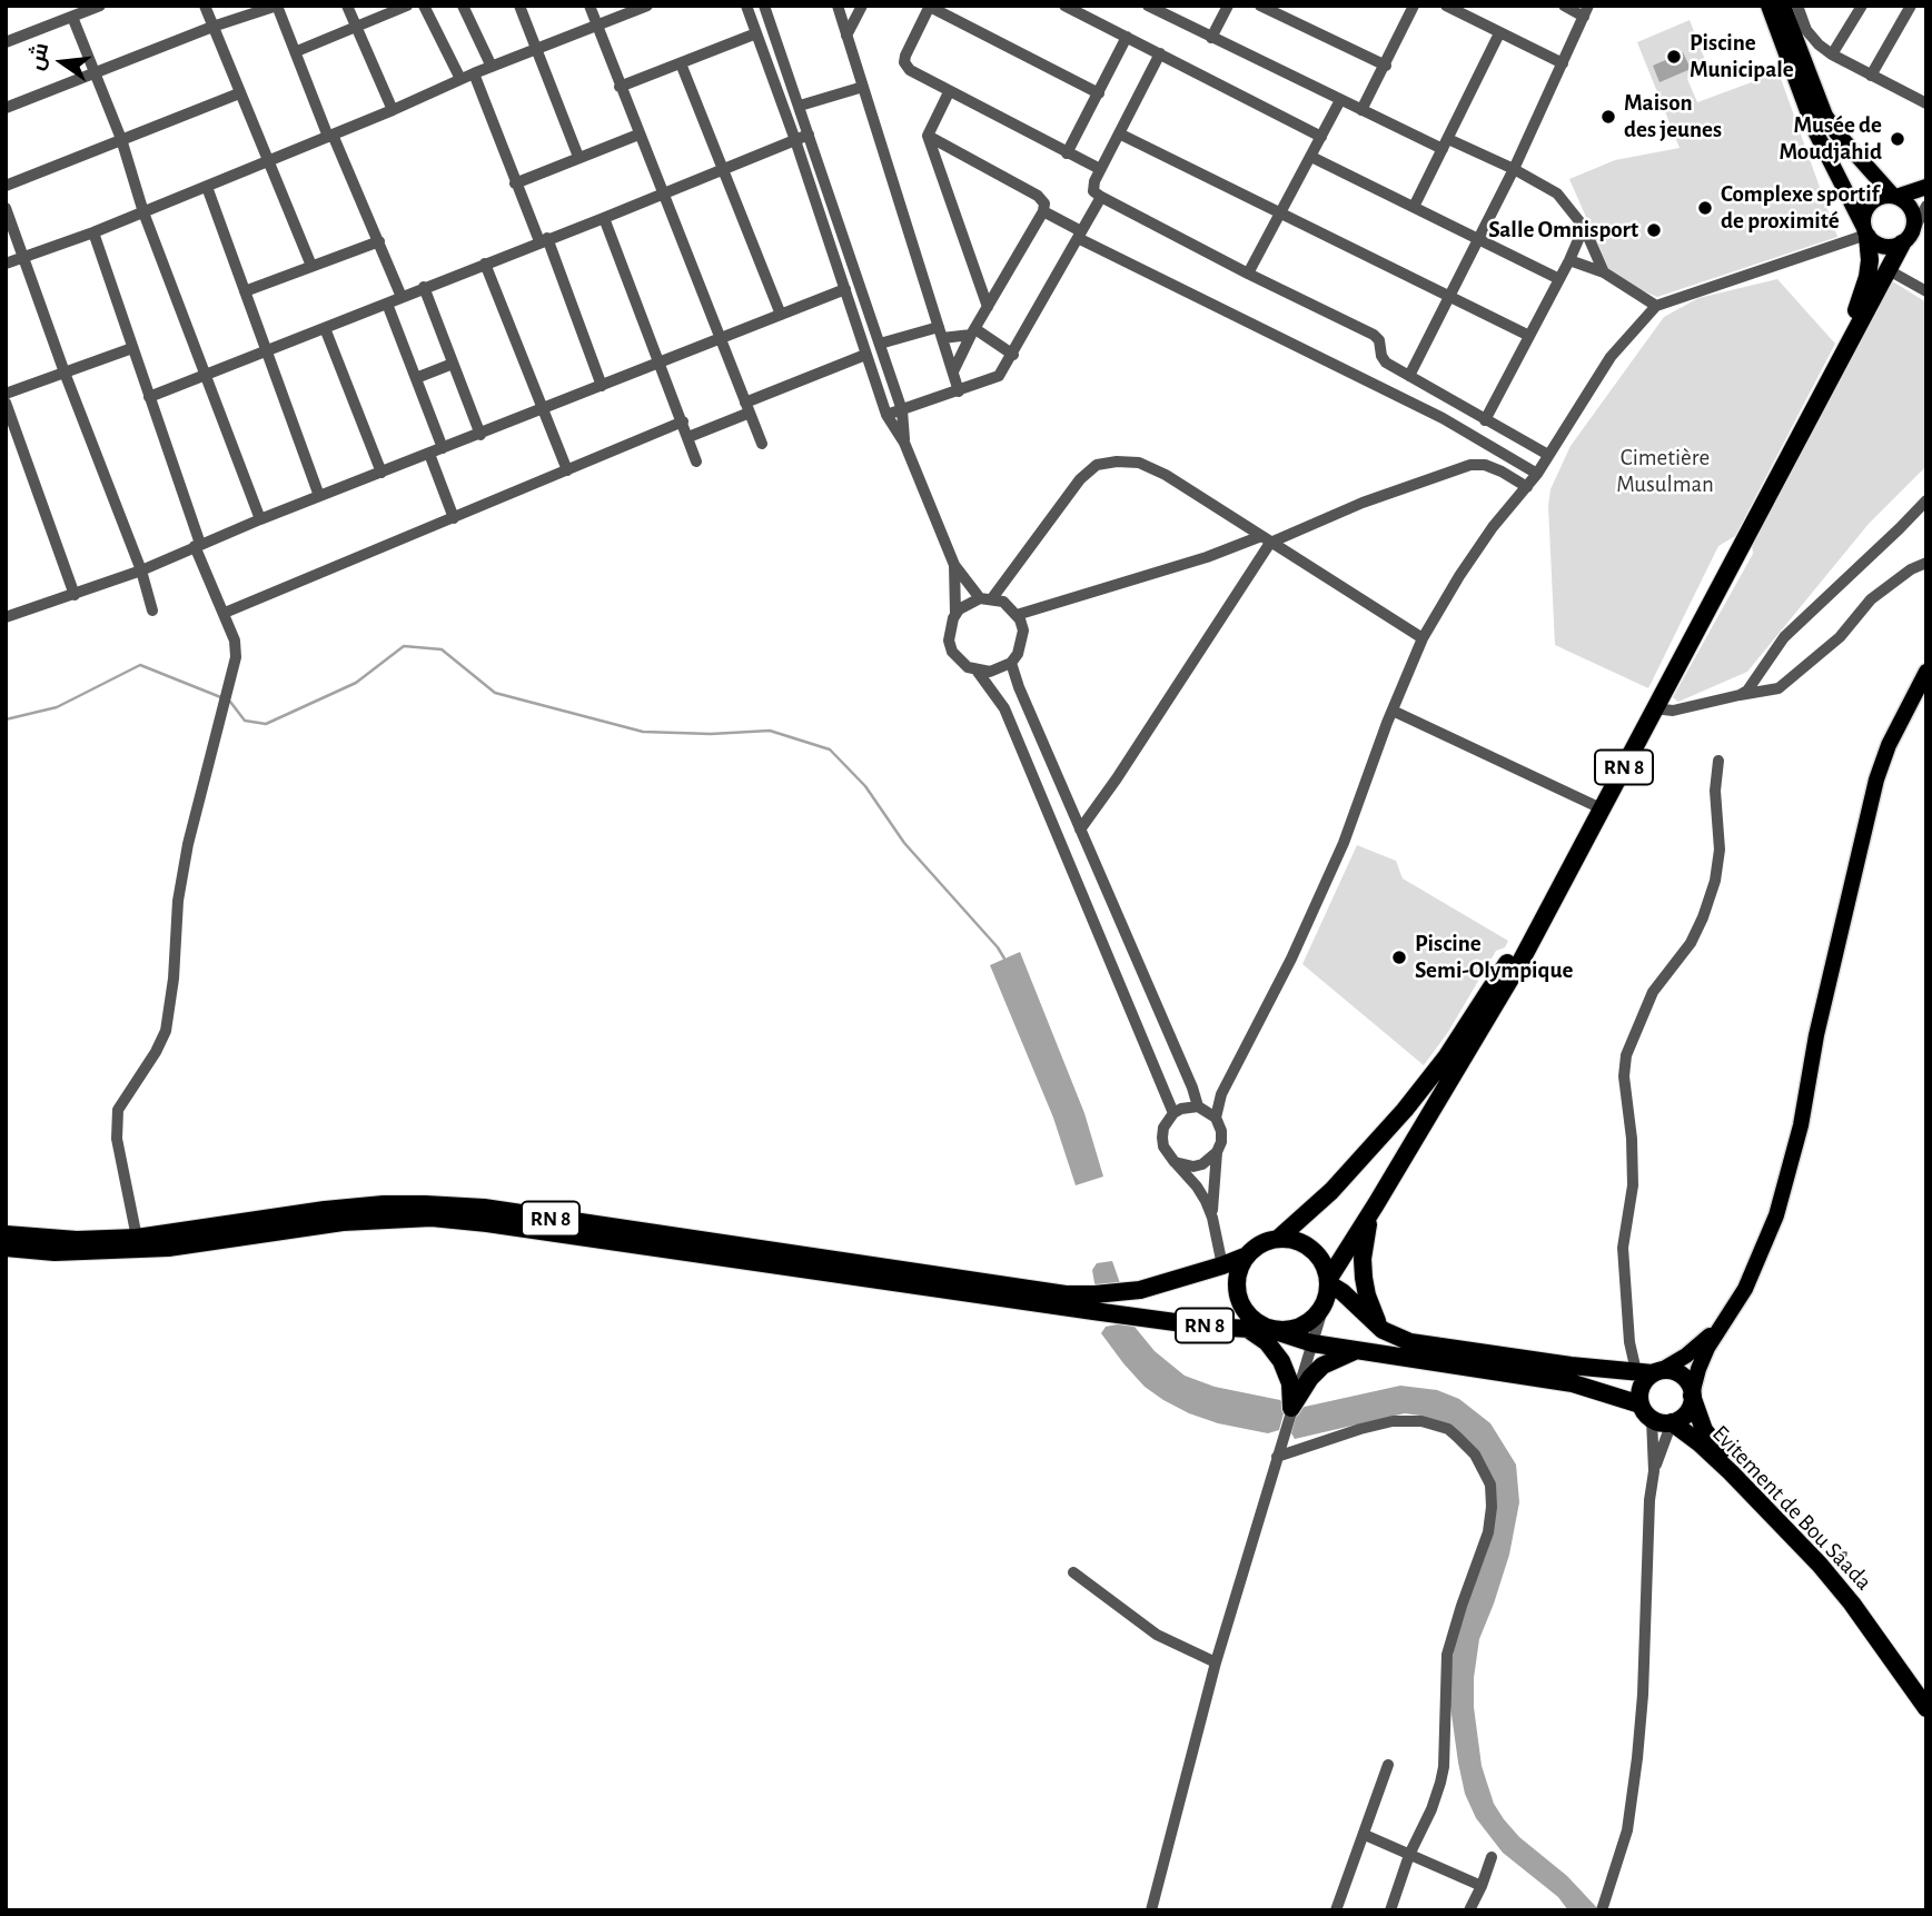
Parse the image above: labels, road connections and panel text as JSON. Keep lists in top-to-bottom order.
{
  "streets": {
    "highway": ["RN 8", "Evitement de Bou Sâada"]
  },
  "parks": ["Cimetière Musulman"],
  "places": [
    "Piscine Municipale",
    "Maison des jeunes",
    "Musée de Moudjahid",
    "Complexe sportif de proximité",
    "Salle Omnisport",
    "Piscine Semi-Olympique"
  ],
  "north": "left"
}
